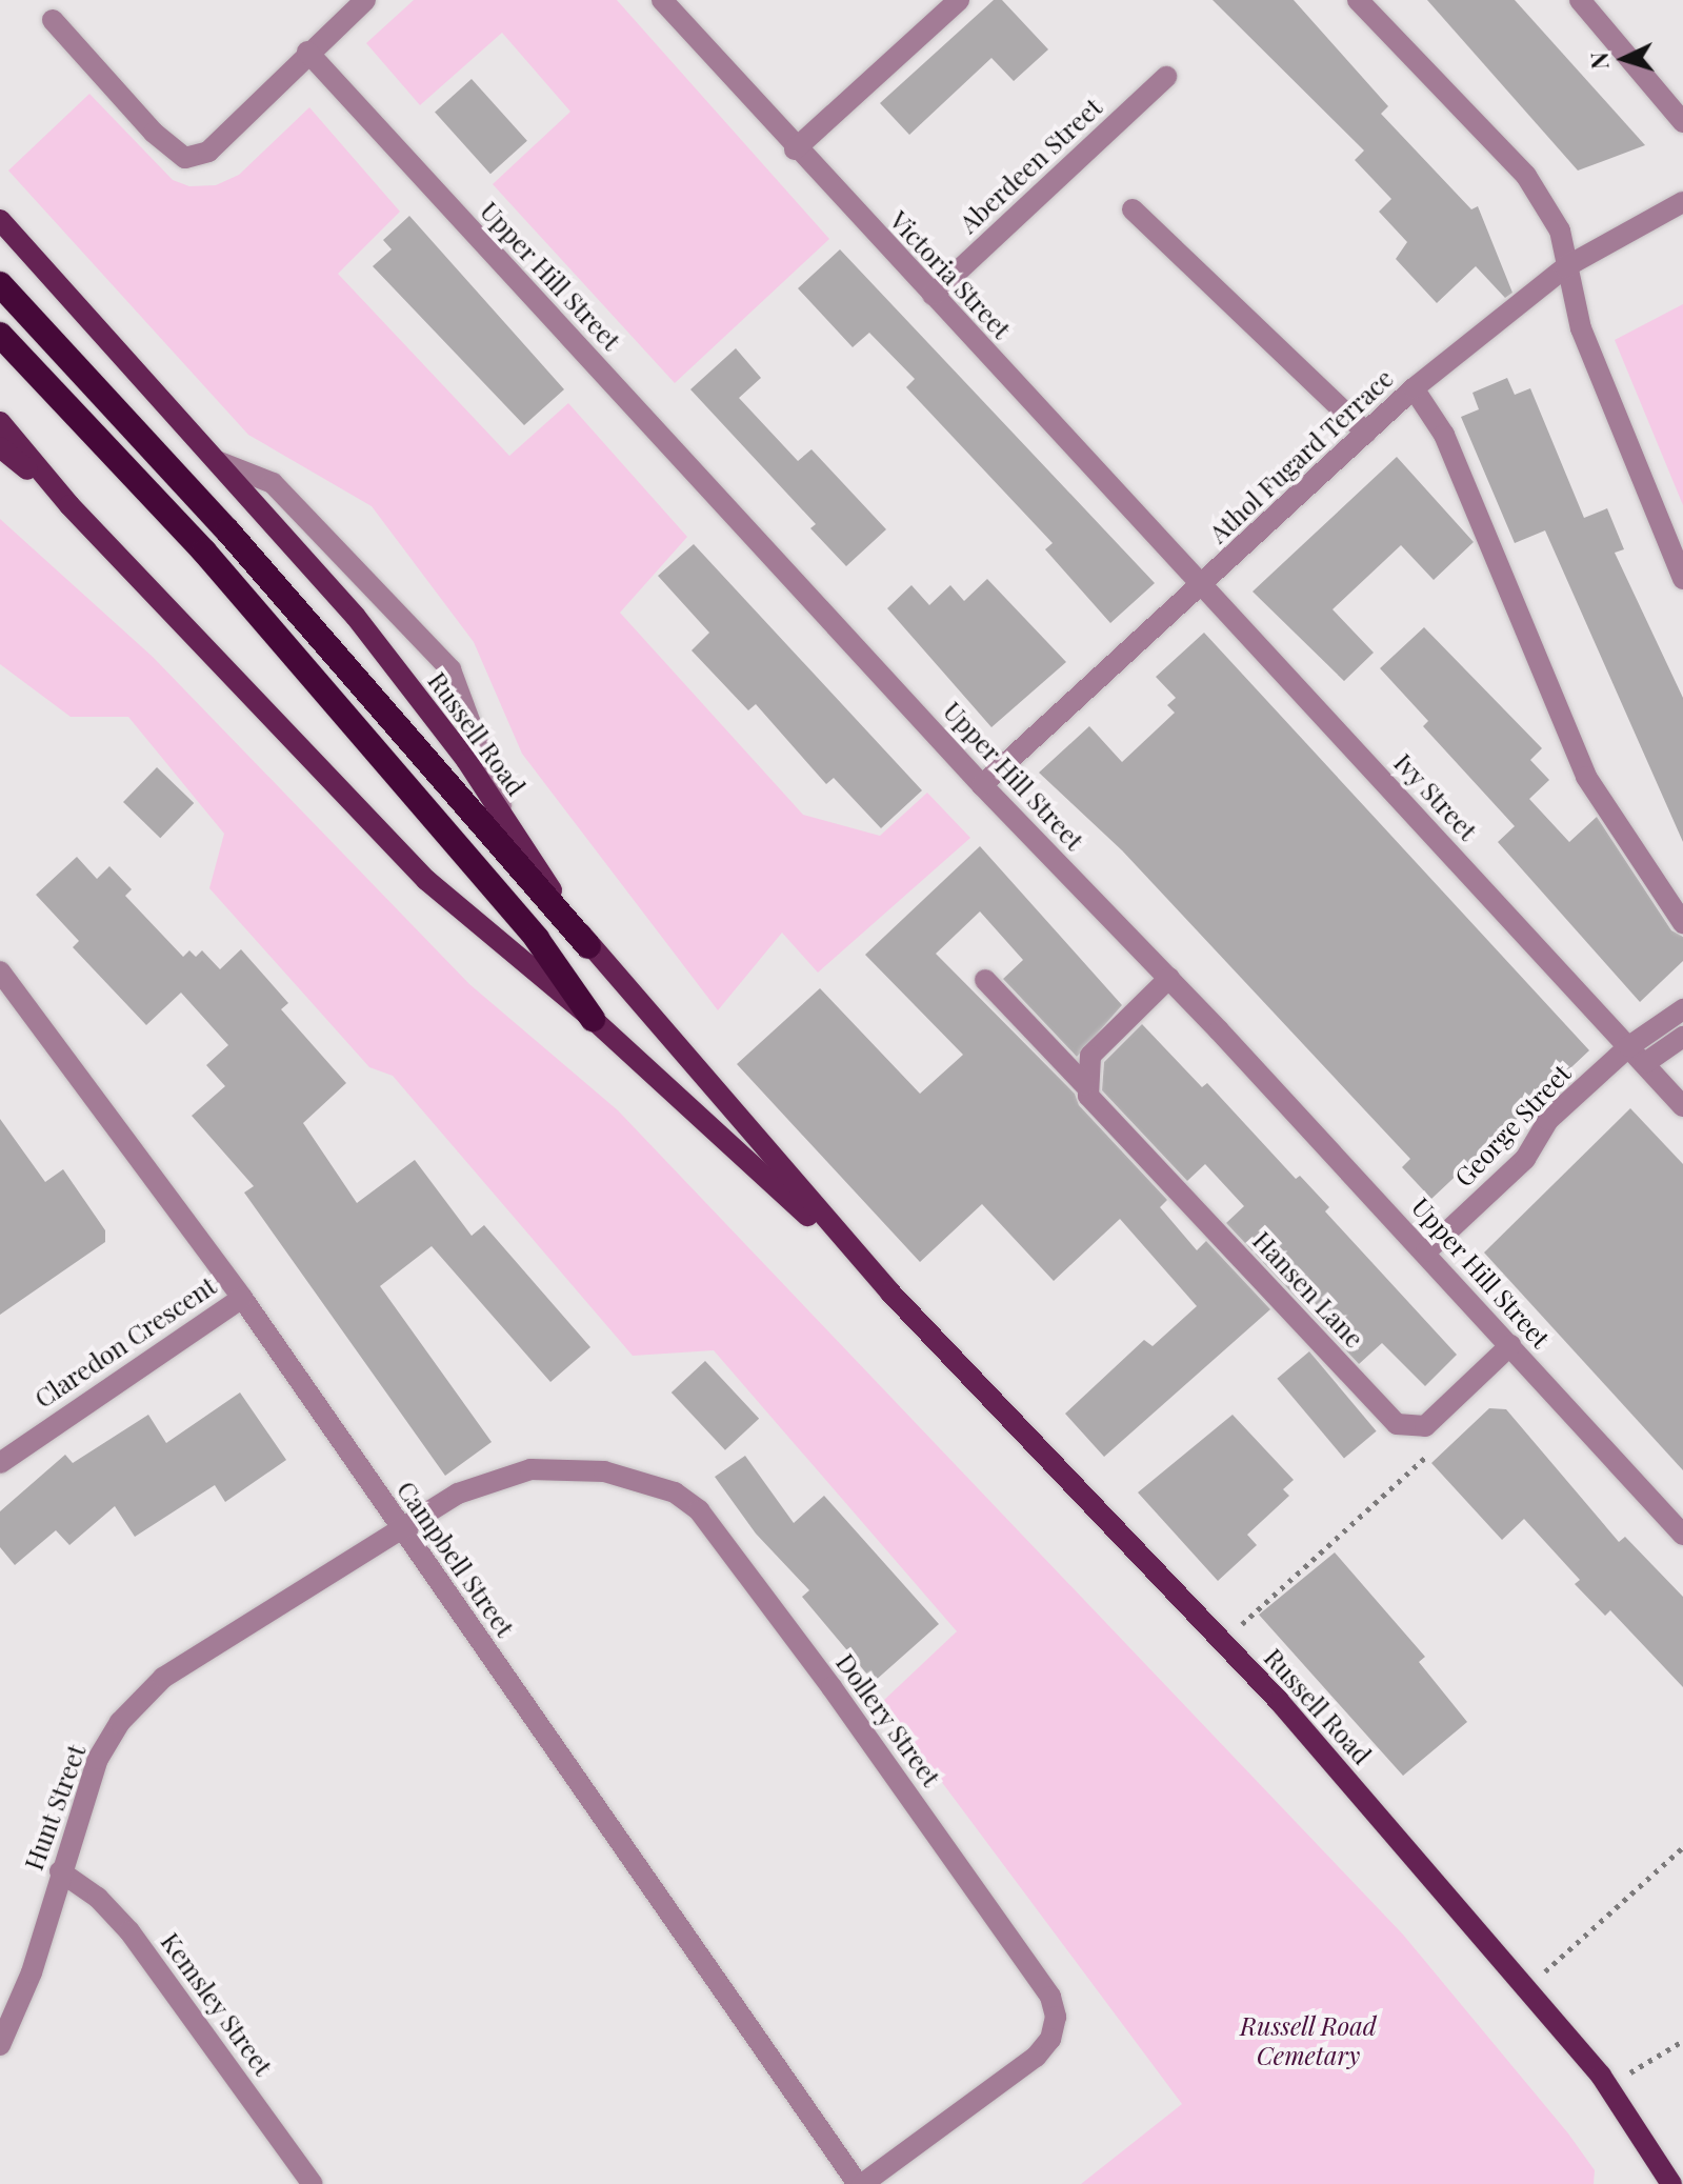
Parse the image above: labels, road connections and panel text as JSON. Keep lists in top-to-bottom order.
{
  "streets": {
    "main road": ["Russell Road"],
    "street": [
      "Aberdeen Street",
      "Victoria Street",
      "Upper Hill Street",
      "Athol Fugard Terrace",
      "Ivy Street",
      "George Street",
      "Hansen Lane",
      "Claredon Crescent",
      "Campbell Street",
      "Dollery Street",
      "Hunt Street",
      "Kemsley Street"
    ]
  },
  "crossings": [
    ["Aberdeen Street", "Victoria Street"],
    ["Victoria Street", "Athol Fugard Terrace"],
    ["Victoria Street", "Ivy Street"],
    ["Upper Hill Street", "Athol Fugard Terrace"],
    ["Upper Hill Street", "George Street"],
    ["Upper Hill Street", "Hansen Lane"],
    ["Athol Fugard Terrace", "Ivy Street"],
    ["Ivy Street", "George Street"],
    ["Claredon Crescent", "Campbell Street"],
    ["Campbell Street", "Dollery Street"],
    ["Campbell Street", "Hunt Street"],
    ["Dollery Street", "Hunt Street"],
    ["Hunt Street", "Kemsley Street"]
  ],
  "parks": ["Russell Road Cemetary"],
  "north": "left"
}
